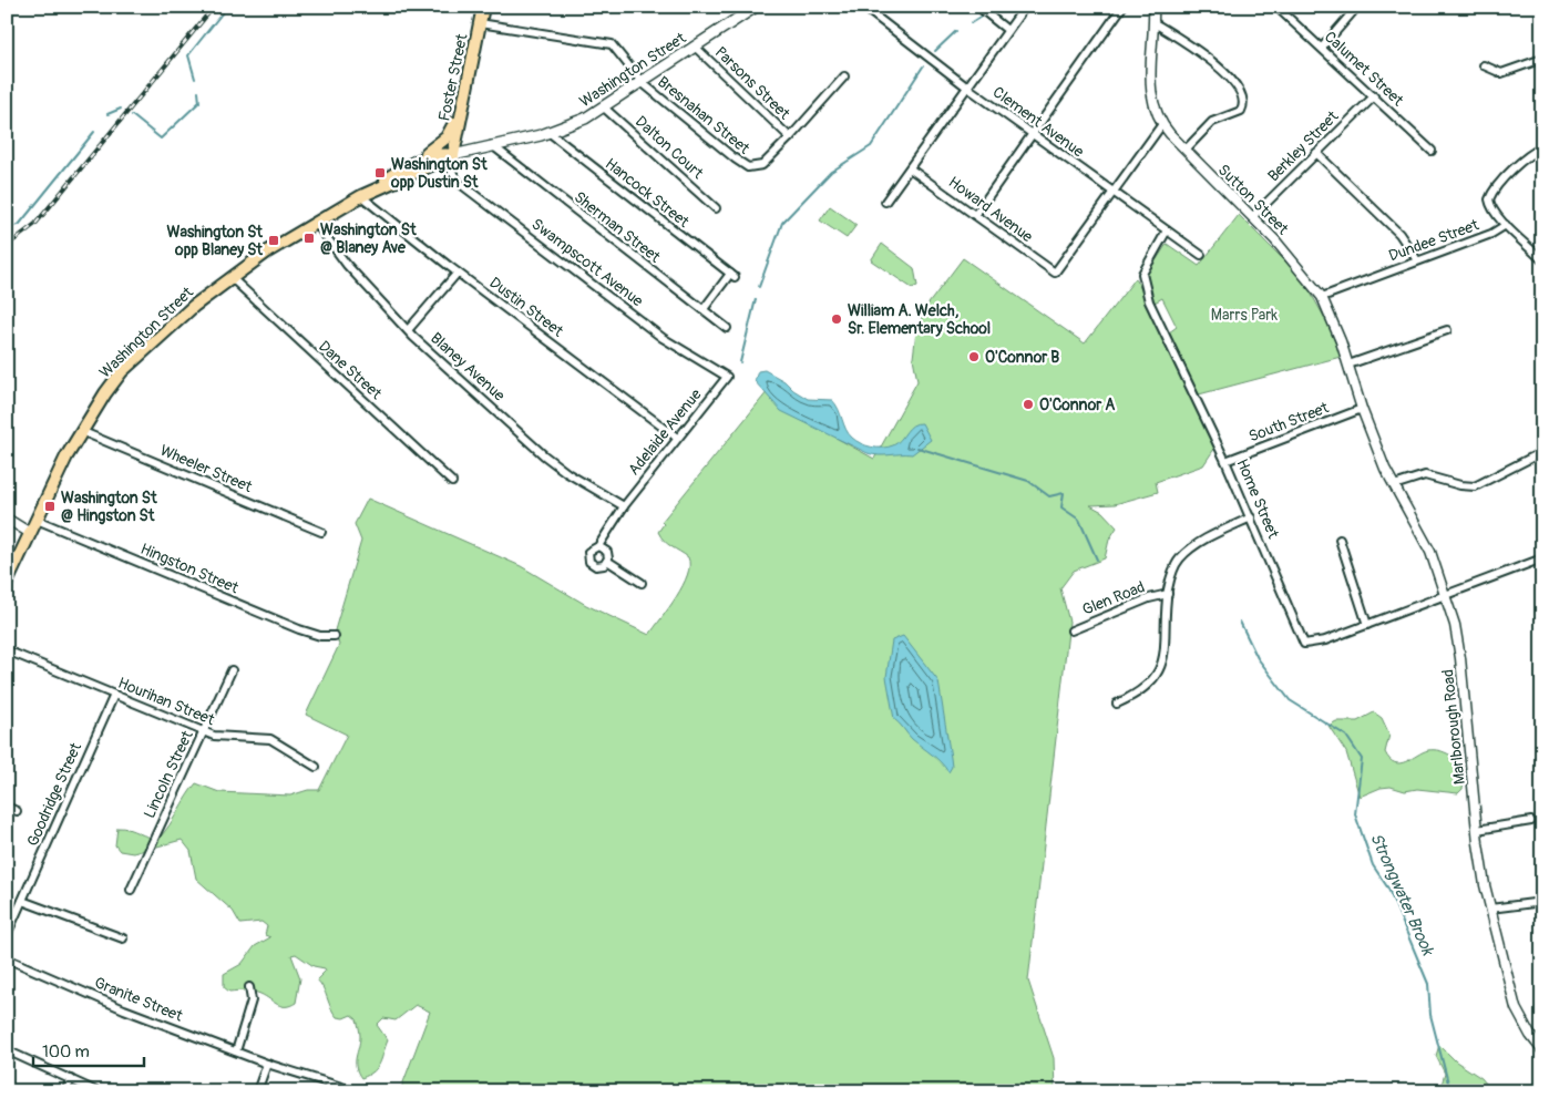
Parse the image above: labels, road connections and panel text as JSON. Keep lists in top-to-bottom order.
{
  "streets": {
    "main road": ["Washington Street", "Foster Street"],
    "street": [
      "Calumet Street",
      "Parsons Street",
      "Bresnahan Street",
      "Clement Avenue",
      "Berkley Street",
      "Dalton Court",
      "Hancock Street",
      "Sutton Street",
      "Howard Avenue",
      "Sherman Street",
      "Dundee Street",
      "Swampscott Avenue",
      "Dustin Street",
      "Blaney Avenue",
      "Dane Street",
      "South Street",
      "Adelaide Avenue",
      "Wheeler Street",
      "Home Street",
      "Hingston Street",
      "Glen Road",
      "Hourihan Street",
      "Marlborough Road",
      "Lincoln Street",
      "Goodridge Street",
      "Granite Street"
    ]
  },
  "crossings": [
    ["Calumet Street", "Berkley Street"],
    ["Washington Street", "Foster Street"],
    ["Washington Street", "Parsons Street"],
    ["Washington Street", "Bresnahan Street"],
    ["Washington Street", "Dalton Court"],
    ["Washington Street", "Hancock Street"],
    ["Washington Street", "Sherman Street"],
    ["Washington Street", "Swampscott Avenue"],
    ["Washington Street", "Dustin Street"],
    ["Washington Street", "Blaney Avenue"],
    ["Washington Street", "Dane Street"],
    ["Washington Street", "Wheeler Street"],
    ["Washington Street", "Hingston Street"],
    ["Foster Street", "Bresnahan Street"],
    ["Foster Street", "Swampscott Avenue"],
    ["Parsons Street", "Bresnahan Street"],
    ["Clement Avenue", "Howard Avenue"],
    ["Clement Avenue", "Home Street"],
    ["Berkley Street", "Sutton Street"],
    ["Hancock Street", "Sherman Street"],
    ["Sutton Street", "Dundee Street"],
    ["Sutton Street", "South Street"],
    ["Sutton Street", "Marlborough Road"],
    ["Swampscott Avenue", "Adelaide Avenue"],
    ["Dustin Street", "Adelaide Avenue"],
    ["Blaney Avenue", "Adelaide Avenue"],
    ["South Street", "Home Street"],
    ["South Street", "Marlborough Road"],
    ["Home Street", "Marlborough Road"],
    ["Hourihan Street", "Lincoln Street"],
    ["Hourihan Street", "Goodridge Street"]
  ],
  "water": ["Strongwater Brook"],
  "parks": ["Marrs Park"],
  "places": {
    "transit": [
      "Washington St opp Dustin St",
      "Washington St @ Blaney Ave",
      "Washington St opp Blaney St",
      "Washington St @ Hingston St"
    ],
    "other": ["William A. Welch, Sr. Elementary School", "O'Connor B", "O'Connor A"]
  },
  "scale_bar": "100 m"
}
